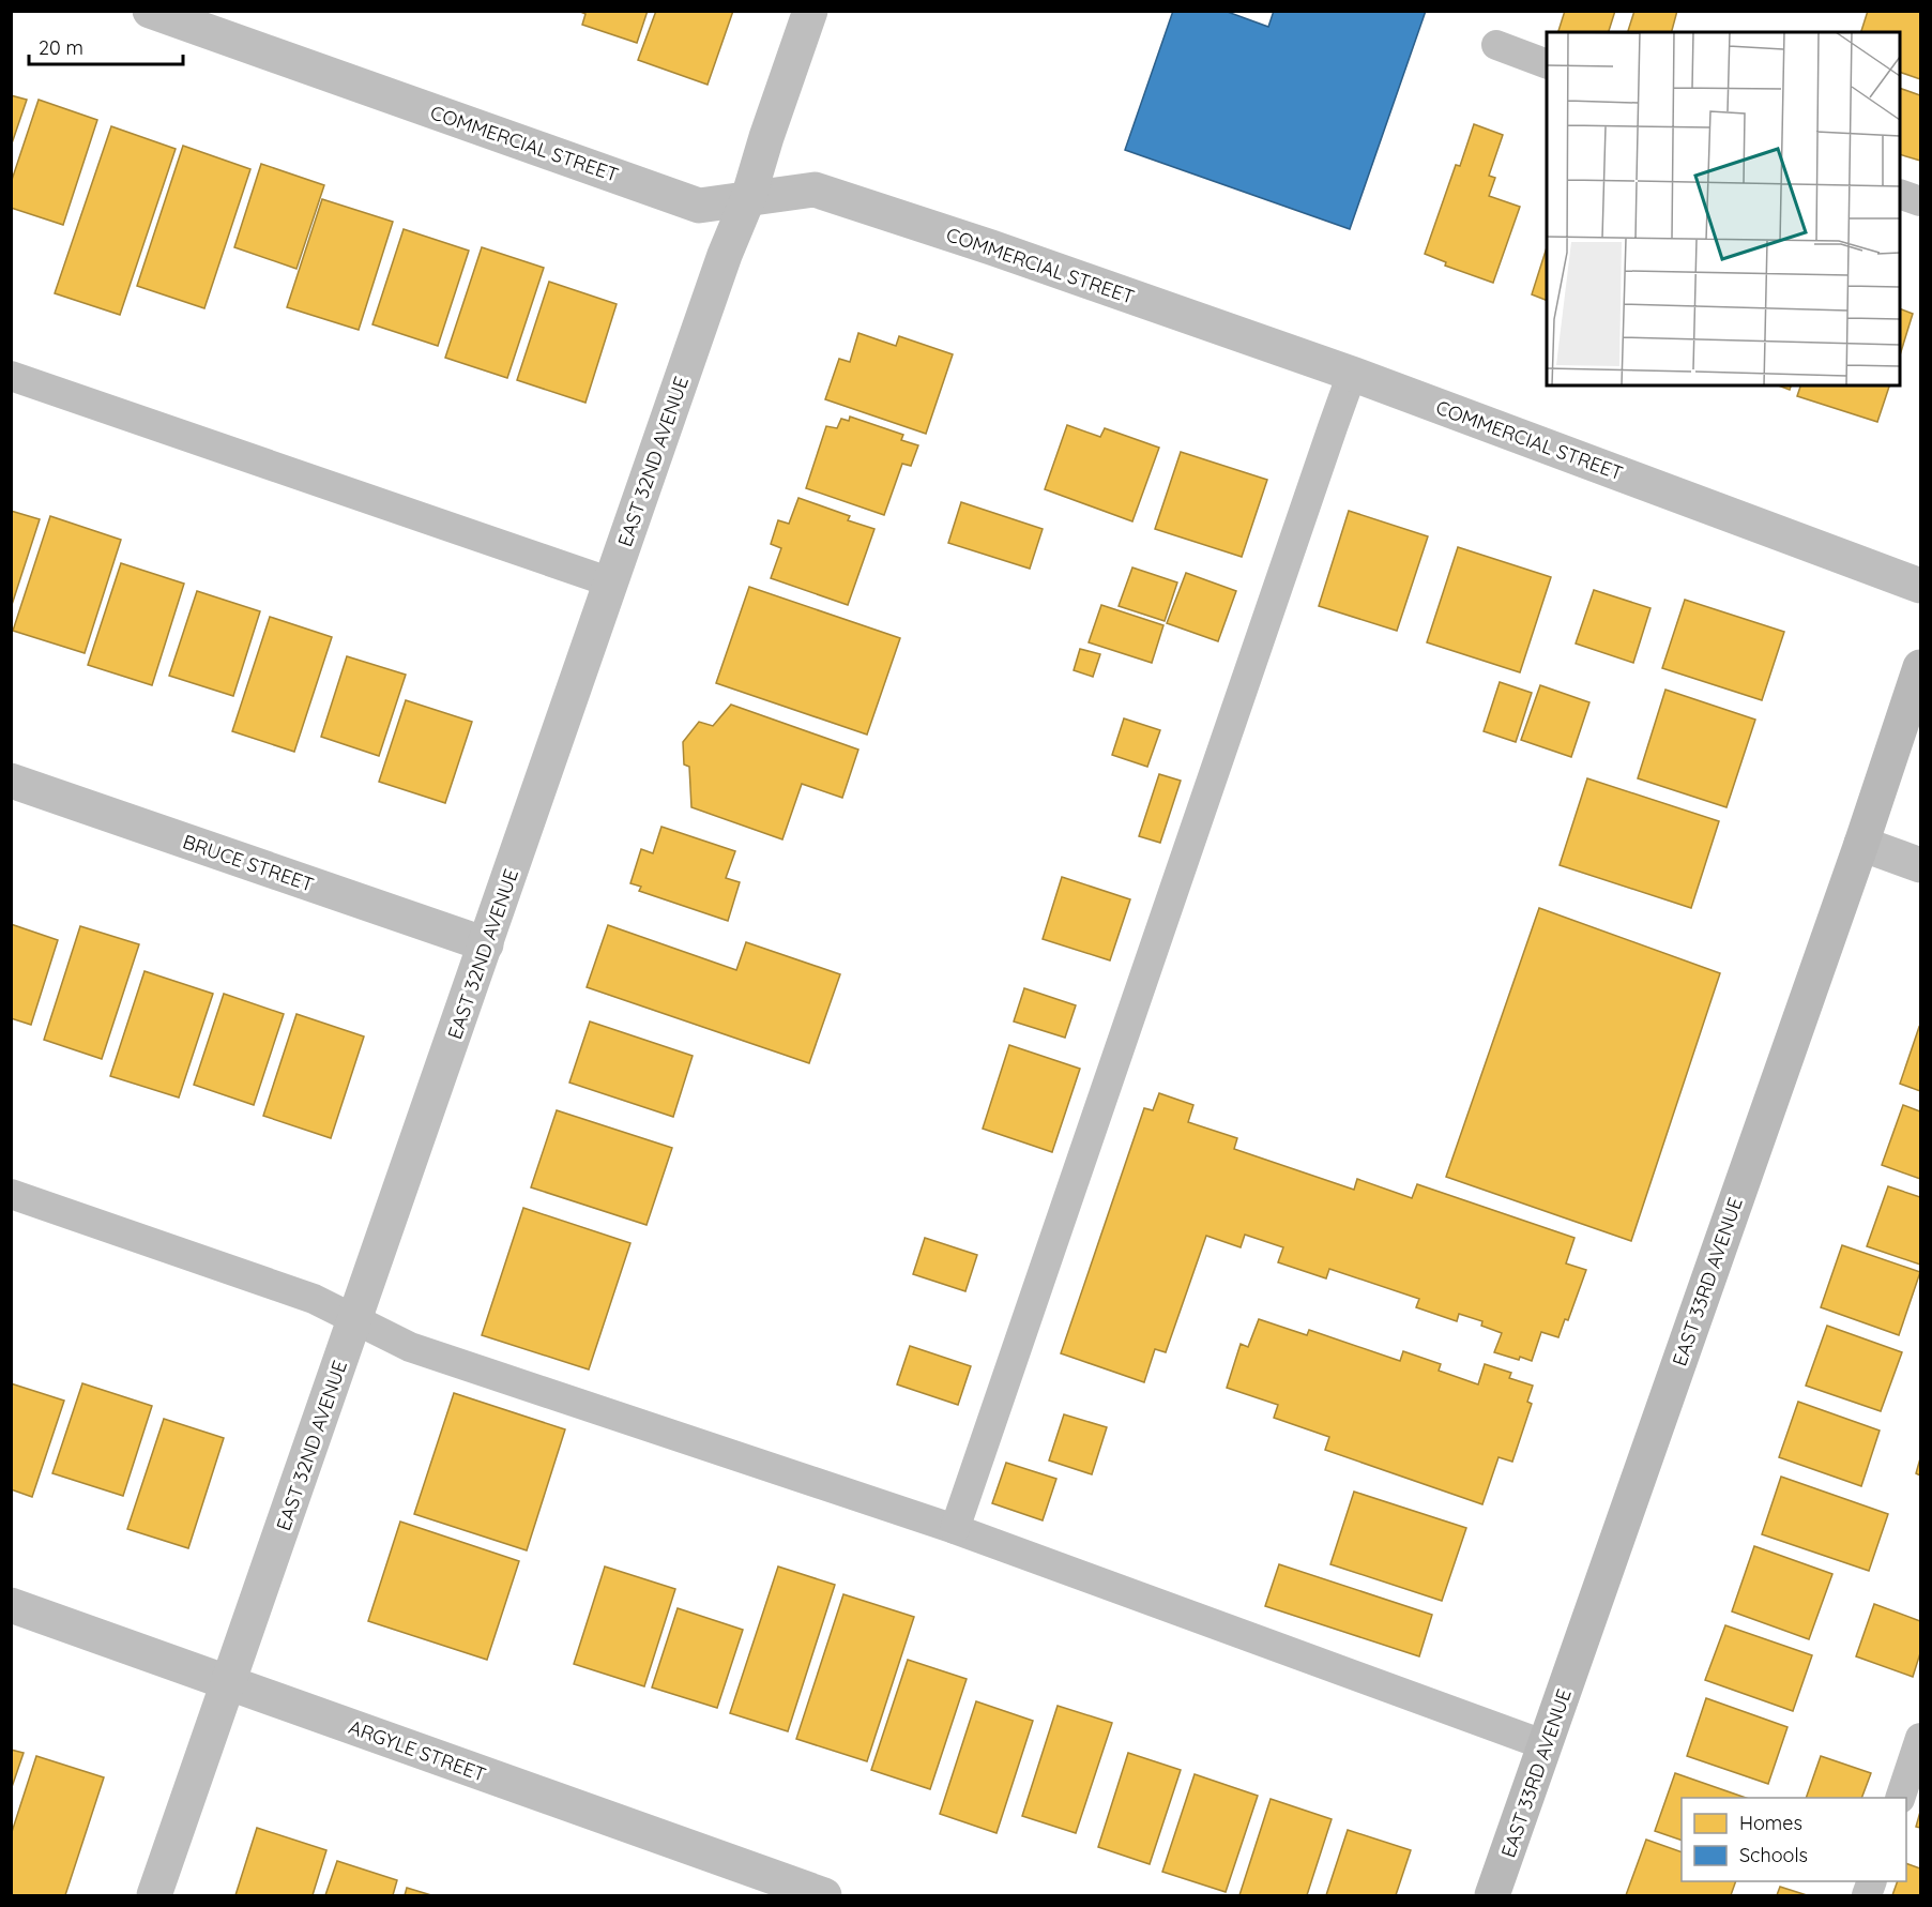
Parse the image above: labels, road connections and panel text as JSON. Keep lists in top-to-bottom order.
{
  "streets": {
    "street": [
      "COMMERCIAL STREET",
      "EAST 32ND AVENUE",
      "BRUCE STREET",
      "EAST 33RD AVENUE",
      "ARGYLE STREET"
    ]
  },
  "crossings": [
    ["COMMERCIAL STREET", "EAST 32ND AVENUE"],
    ["EAST 32ND AVENUE", "BRUCE STREET"],
    ["EAST 32ND AVENUE", "ARGYLE STREET"]
  ],
  "legend": ["Homes", "Schools"],
  "scale_bar": "20 m"
}
